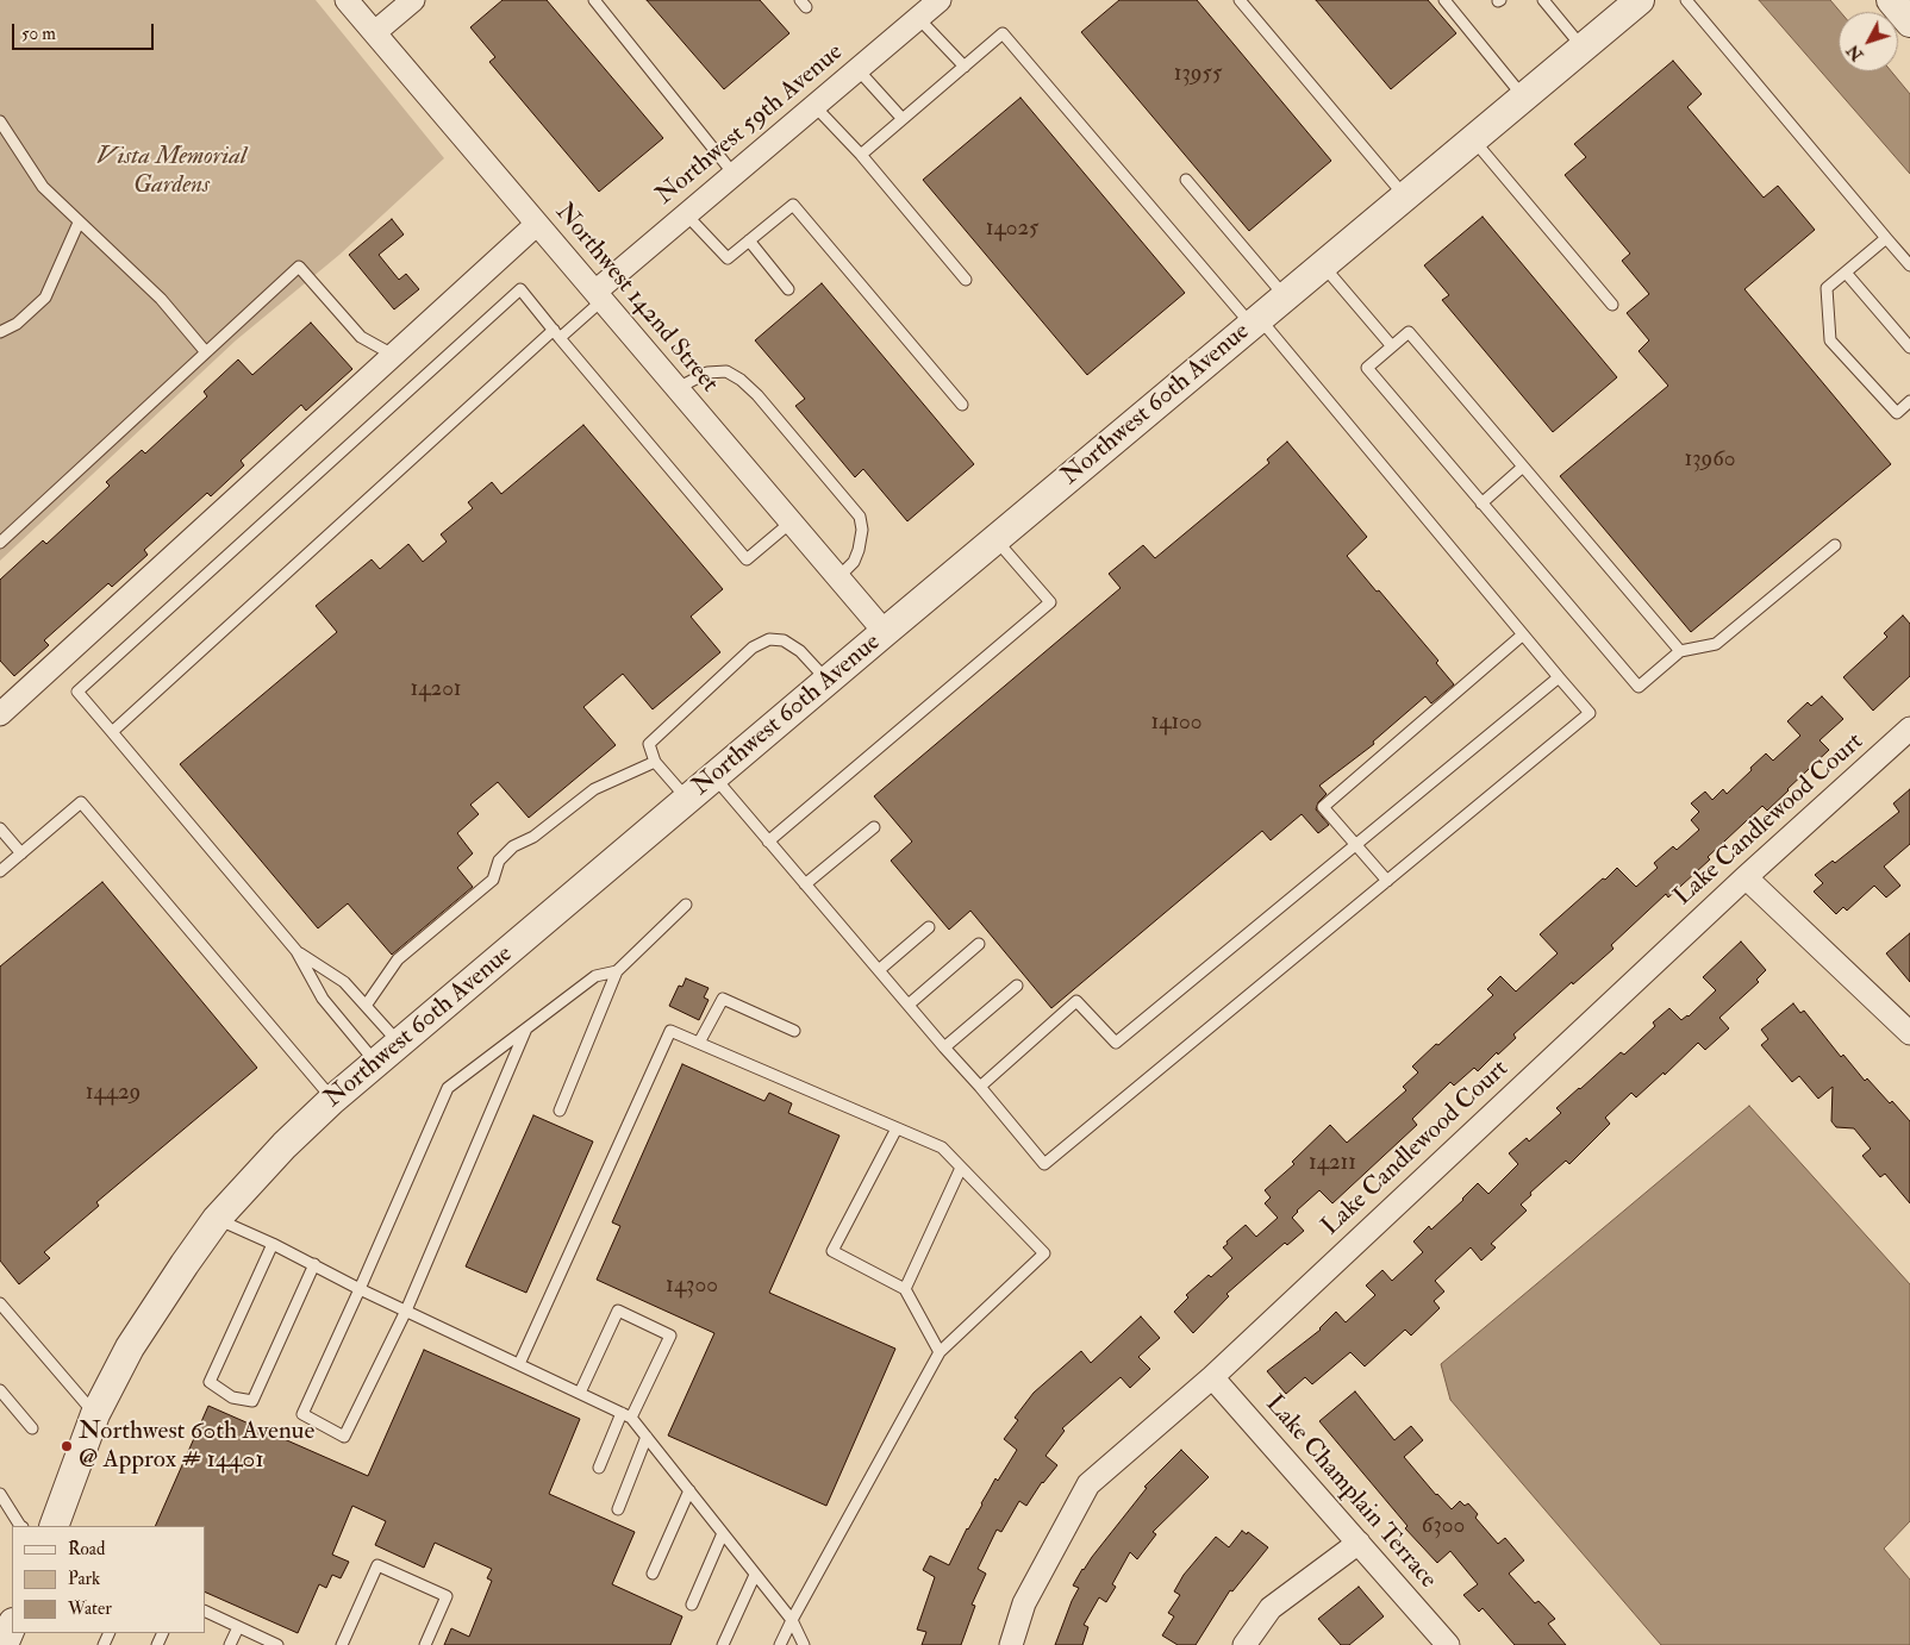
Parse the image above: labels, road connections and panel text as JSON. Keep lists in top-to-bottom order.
{
  "streets": {
    "street": [
      "Northwest 59th Avenue",
      "Northwest 142nd Street",
      "Northwest 60th Avenue",
      "Lake Candlewood Court",
      "Lake Champlain Terrace"
    ]
  },
  "crossings": [
    ["Northwest 59th Avenue", "Northwest 142nd Street"],
    ["Northwest 142nd Street", "Northwest 60th Avenue"],
    ["Lake Candlewood Court", "Lake Champlain Terrace"]
  ],
  "parks": ["Vista Memorial Gardens"],
  "places": ["Northwest 60th Avenue @ Approx # 14401"],
  "house_numbers": [
    "13955",
    "14025",
    "13960",
    "14201",
    "14100",
    "14429",
    "14211",
    "14300",
    "6300"
  ],
  "legend": ["Road", "Park", "Water"],
  "scale_bar": "50 m",
  "north": "bottom left"
}
